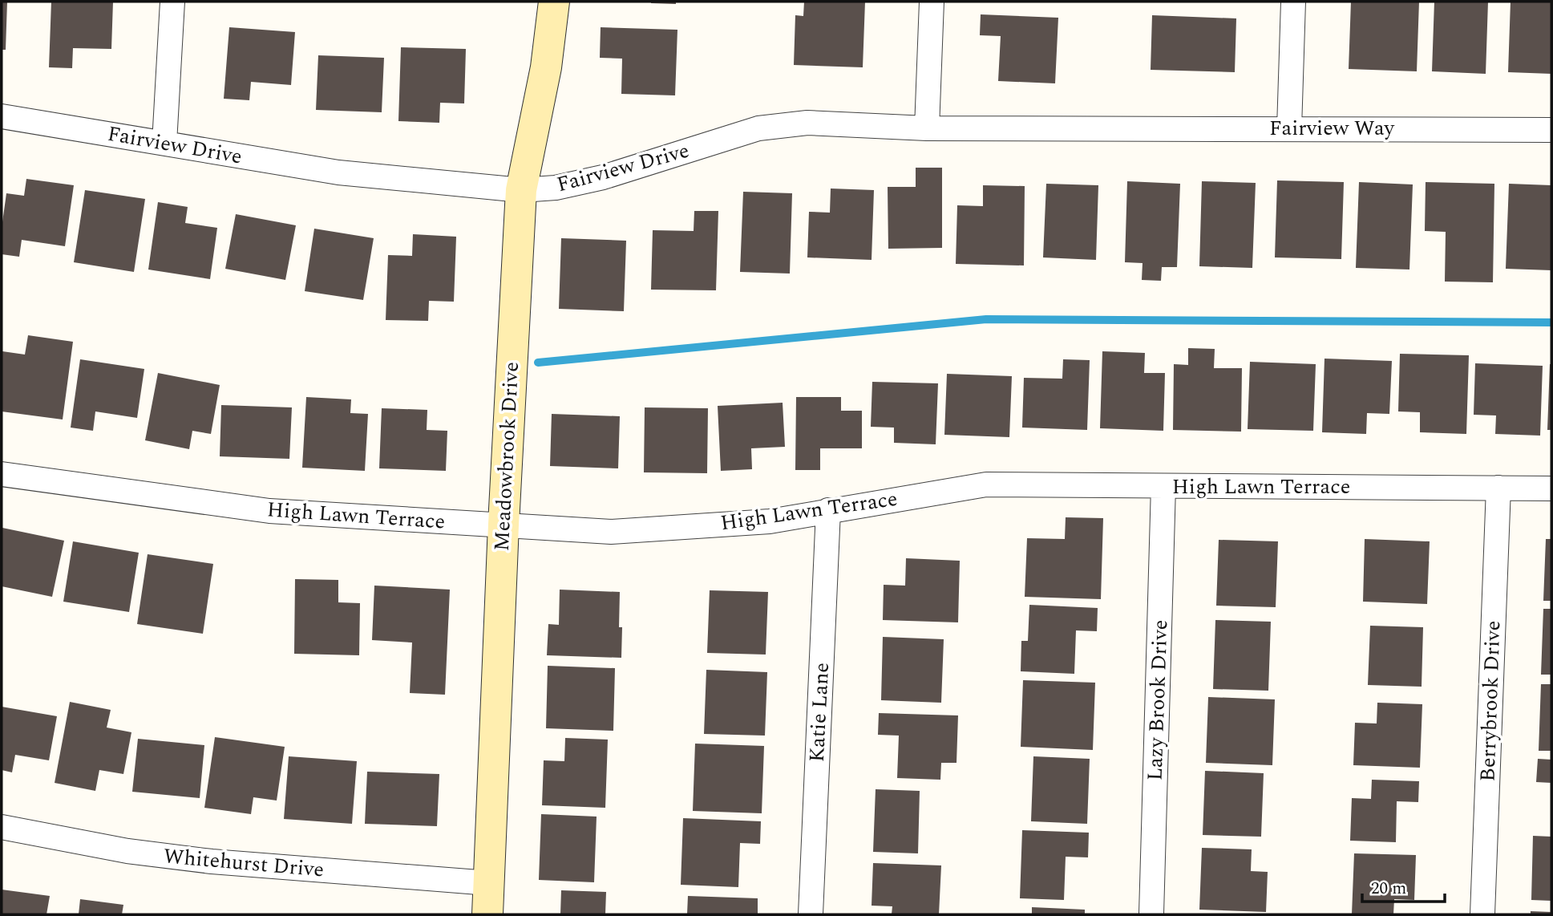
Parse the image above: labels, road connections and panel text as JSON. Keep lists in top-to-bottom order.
{
  "streets": {
    "street": [
      "Fairview Way",
      "Fairview Drive",
      "Meadowbrook Drive",
      "High Lawn Terrace",
      "Lazy Brook Drive",
      "Berrybrook Drive",
      "Katie Lane",
      "Whitehurst Drive"
    ]
  },
  "crossings": [
    ["Fairview Way", "Fairview Drive"],
    ["Fairview Drive", "Meadowbrook Drive"],
    ["Meadowbrook Drive", "High Lawn Terrace"],
    ["Meadowbrook Drive", "Whitehurst Drive"],
    ["High Lawn Terrace", "Lazy Brook Drive"],
    ["High Lawn Terrace", "Berrybrook Drive"],
    ["High Lawn Terrace", "Katie Lane"]
  ],
  "scale_bar": "20 m"
}
